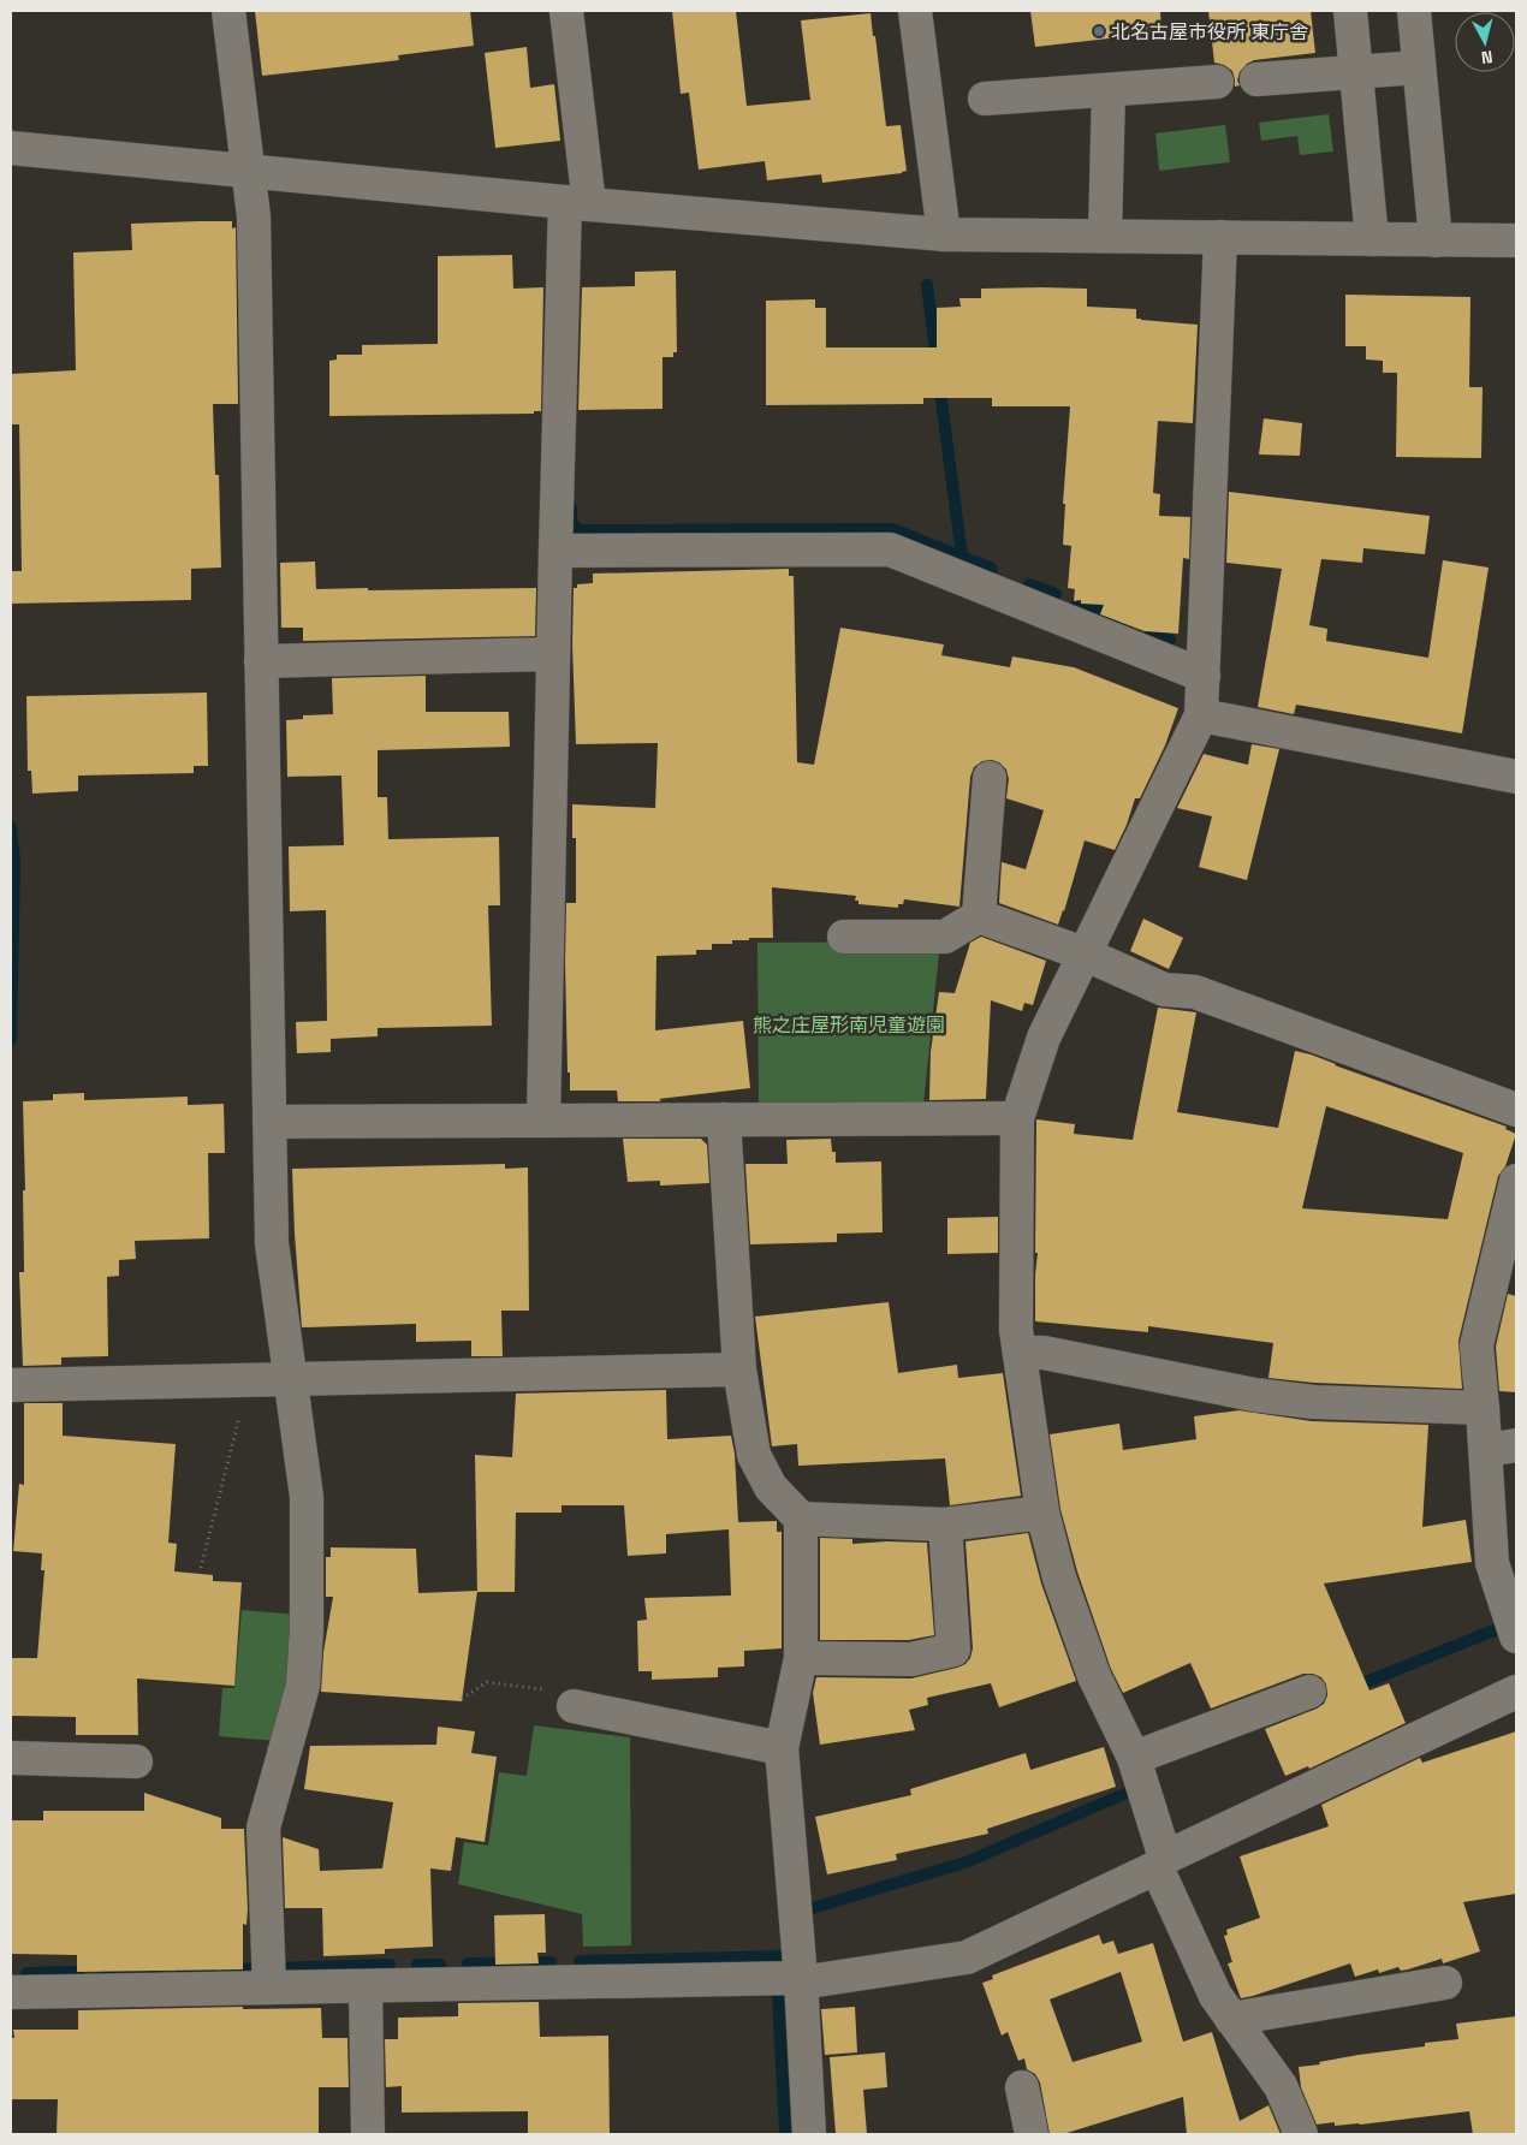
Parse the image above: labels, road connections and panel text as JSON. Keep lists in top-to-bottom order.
{
  "parks": ["熊之庄屋形南児童遊園"],
  "places": ["北名古屋市役所 東庁舎"],
  "north": "bottom"
}
